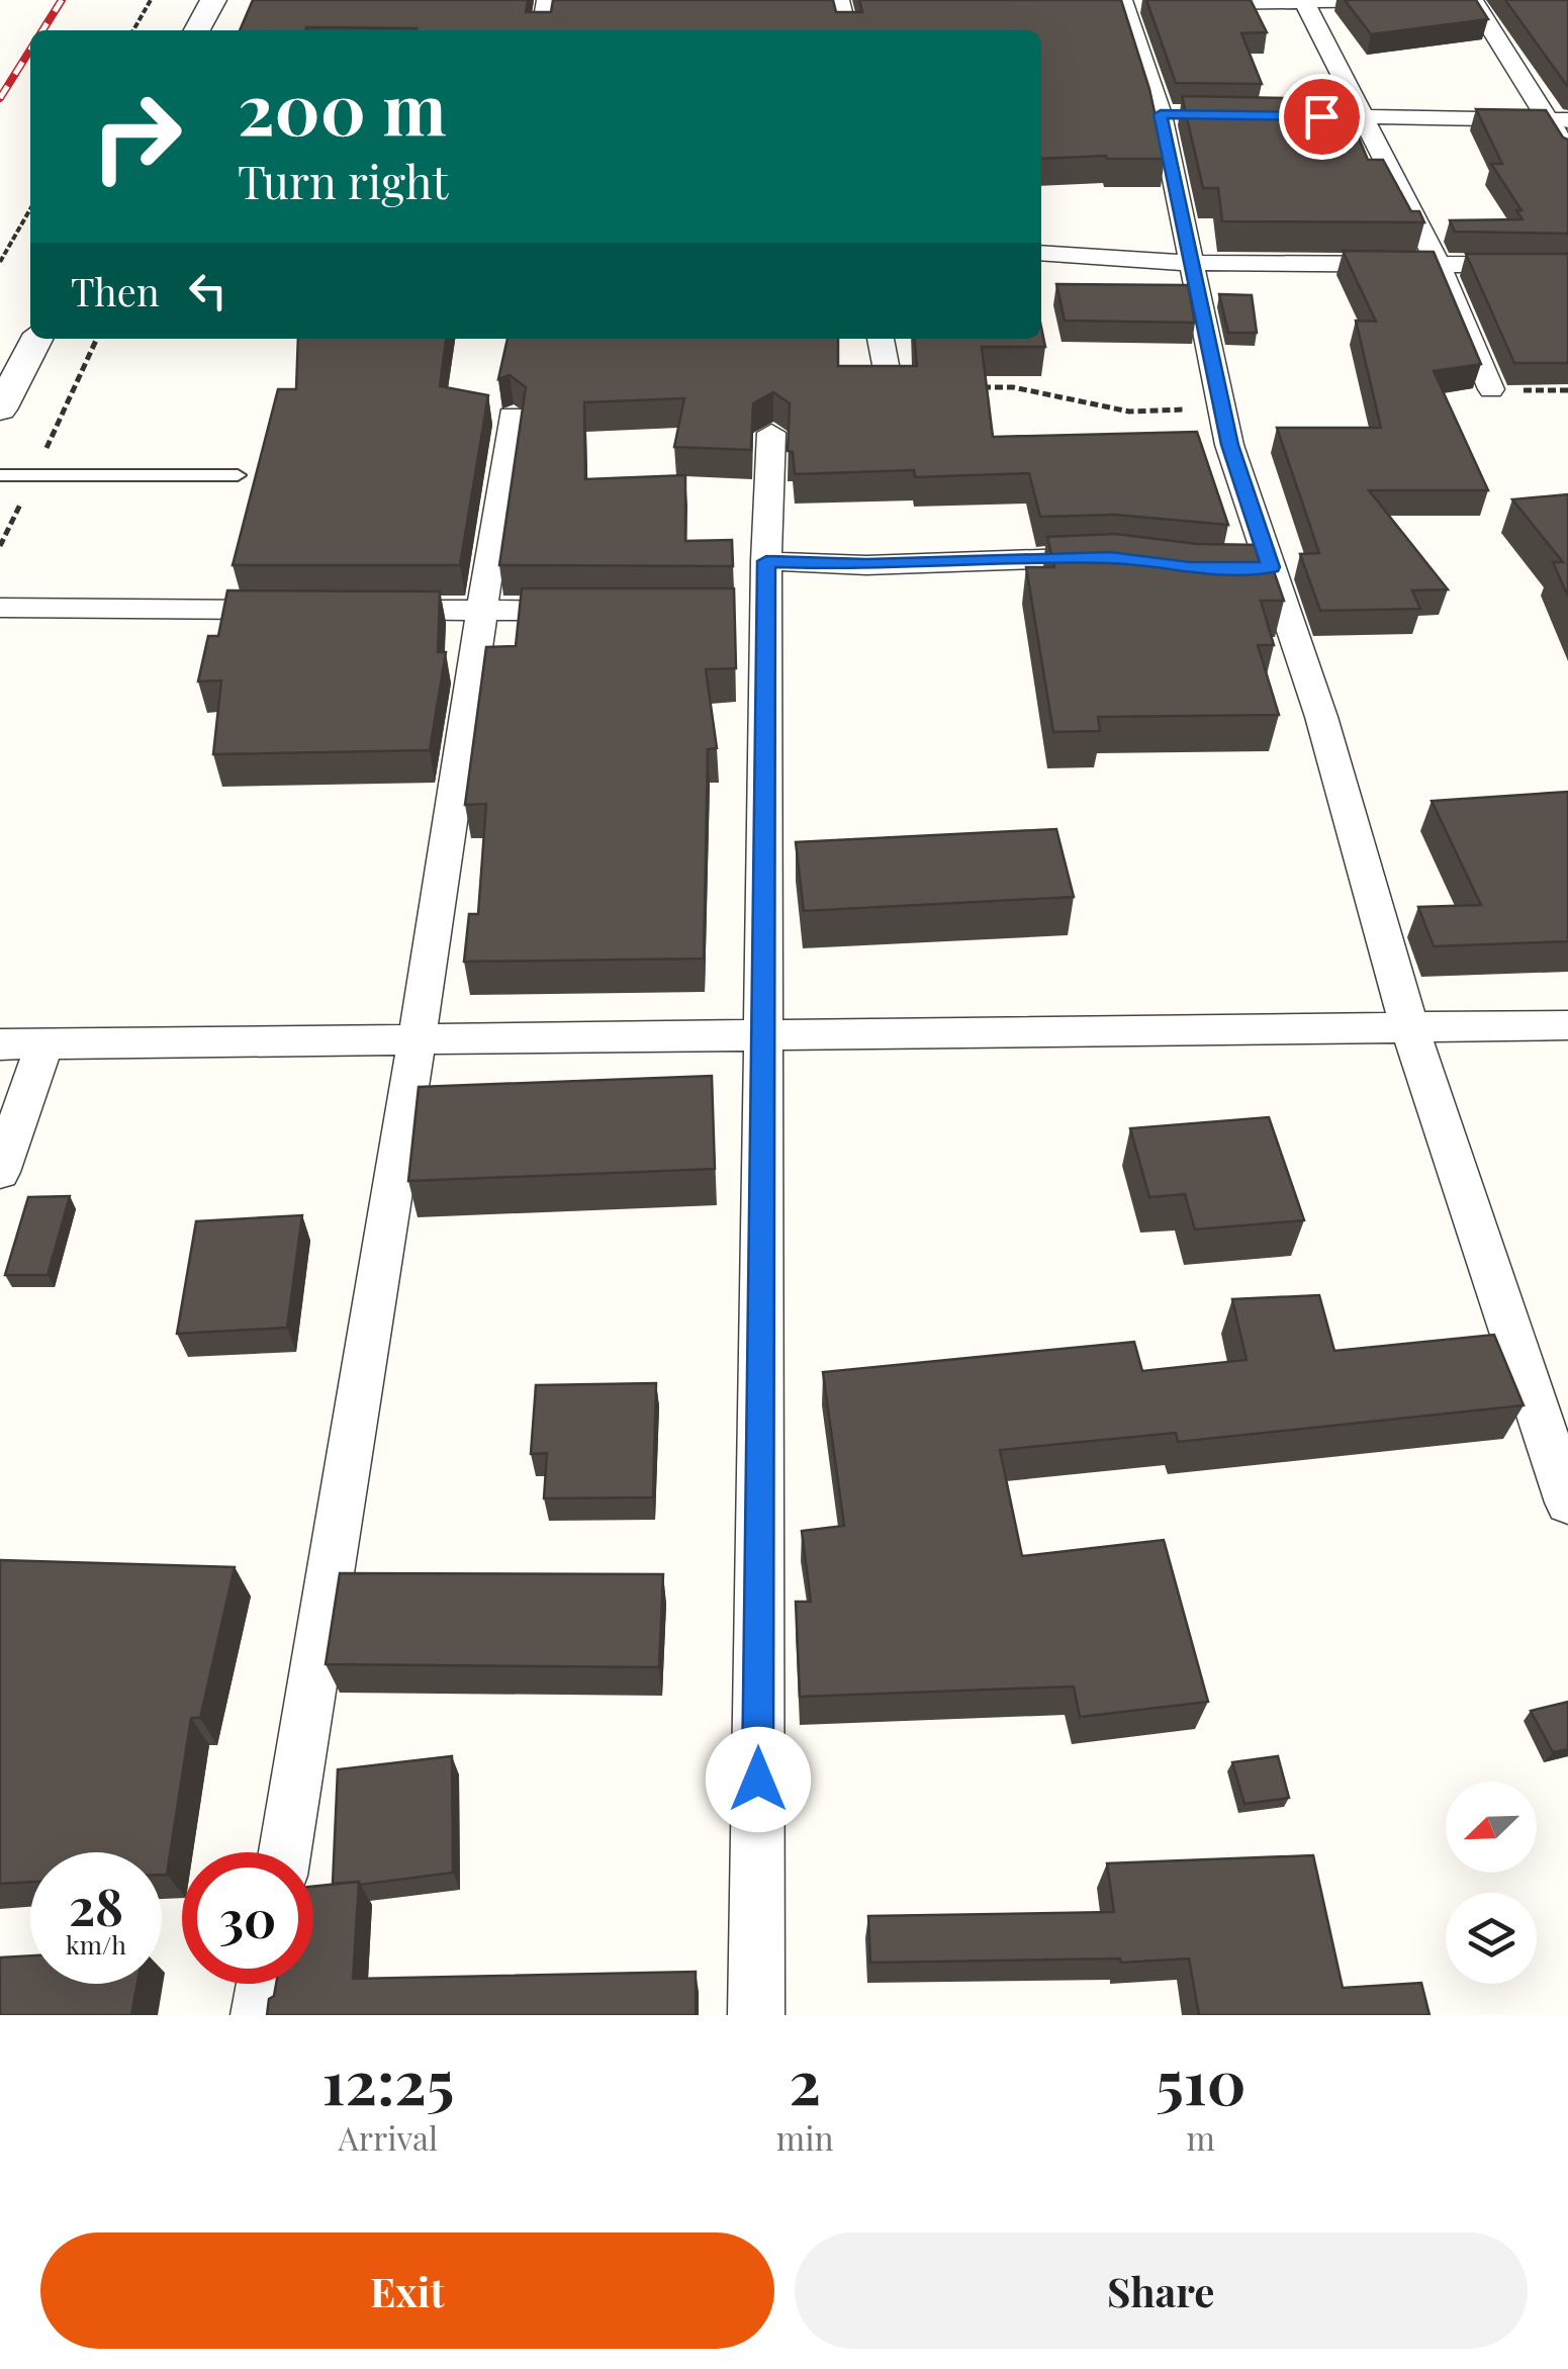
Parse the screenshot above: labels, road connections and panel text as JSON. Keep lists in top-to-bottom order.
{
  "north": "bottom left",
  "page": {
    "turn": ["200 m", "Turn right"],
    "then": "Then",
    "speed": "28 km/h",
    "limit": "30",
    "eta": [
      "12:25",
      "Arrival",
      "2",
      "min",
      "510",
      "m"
    ],
    "buttons": ["Exit", "Share"]
  }
}
